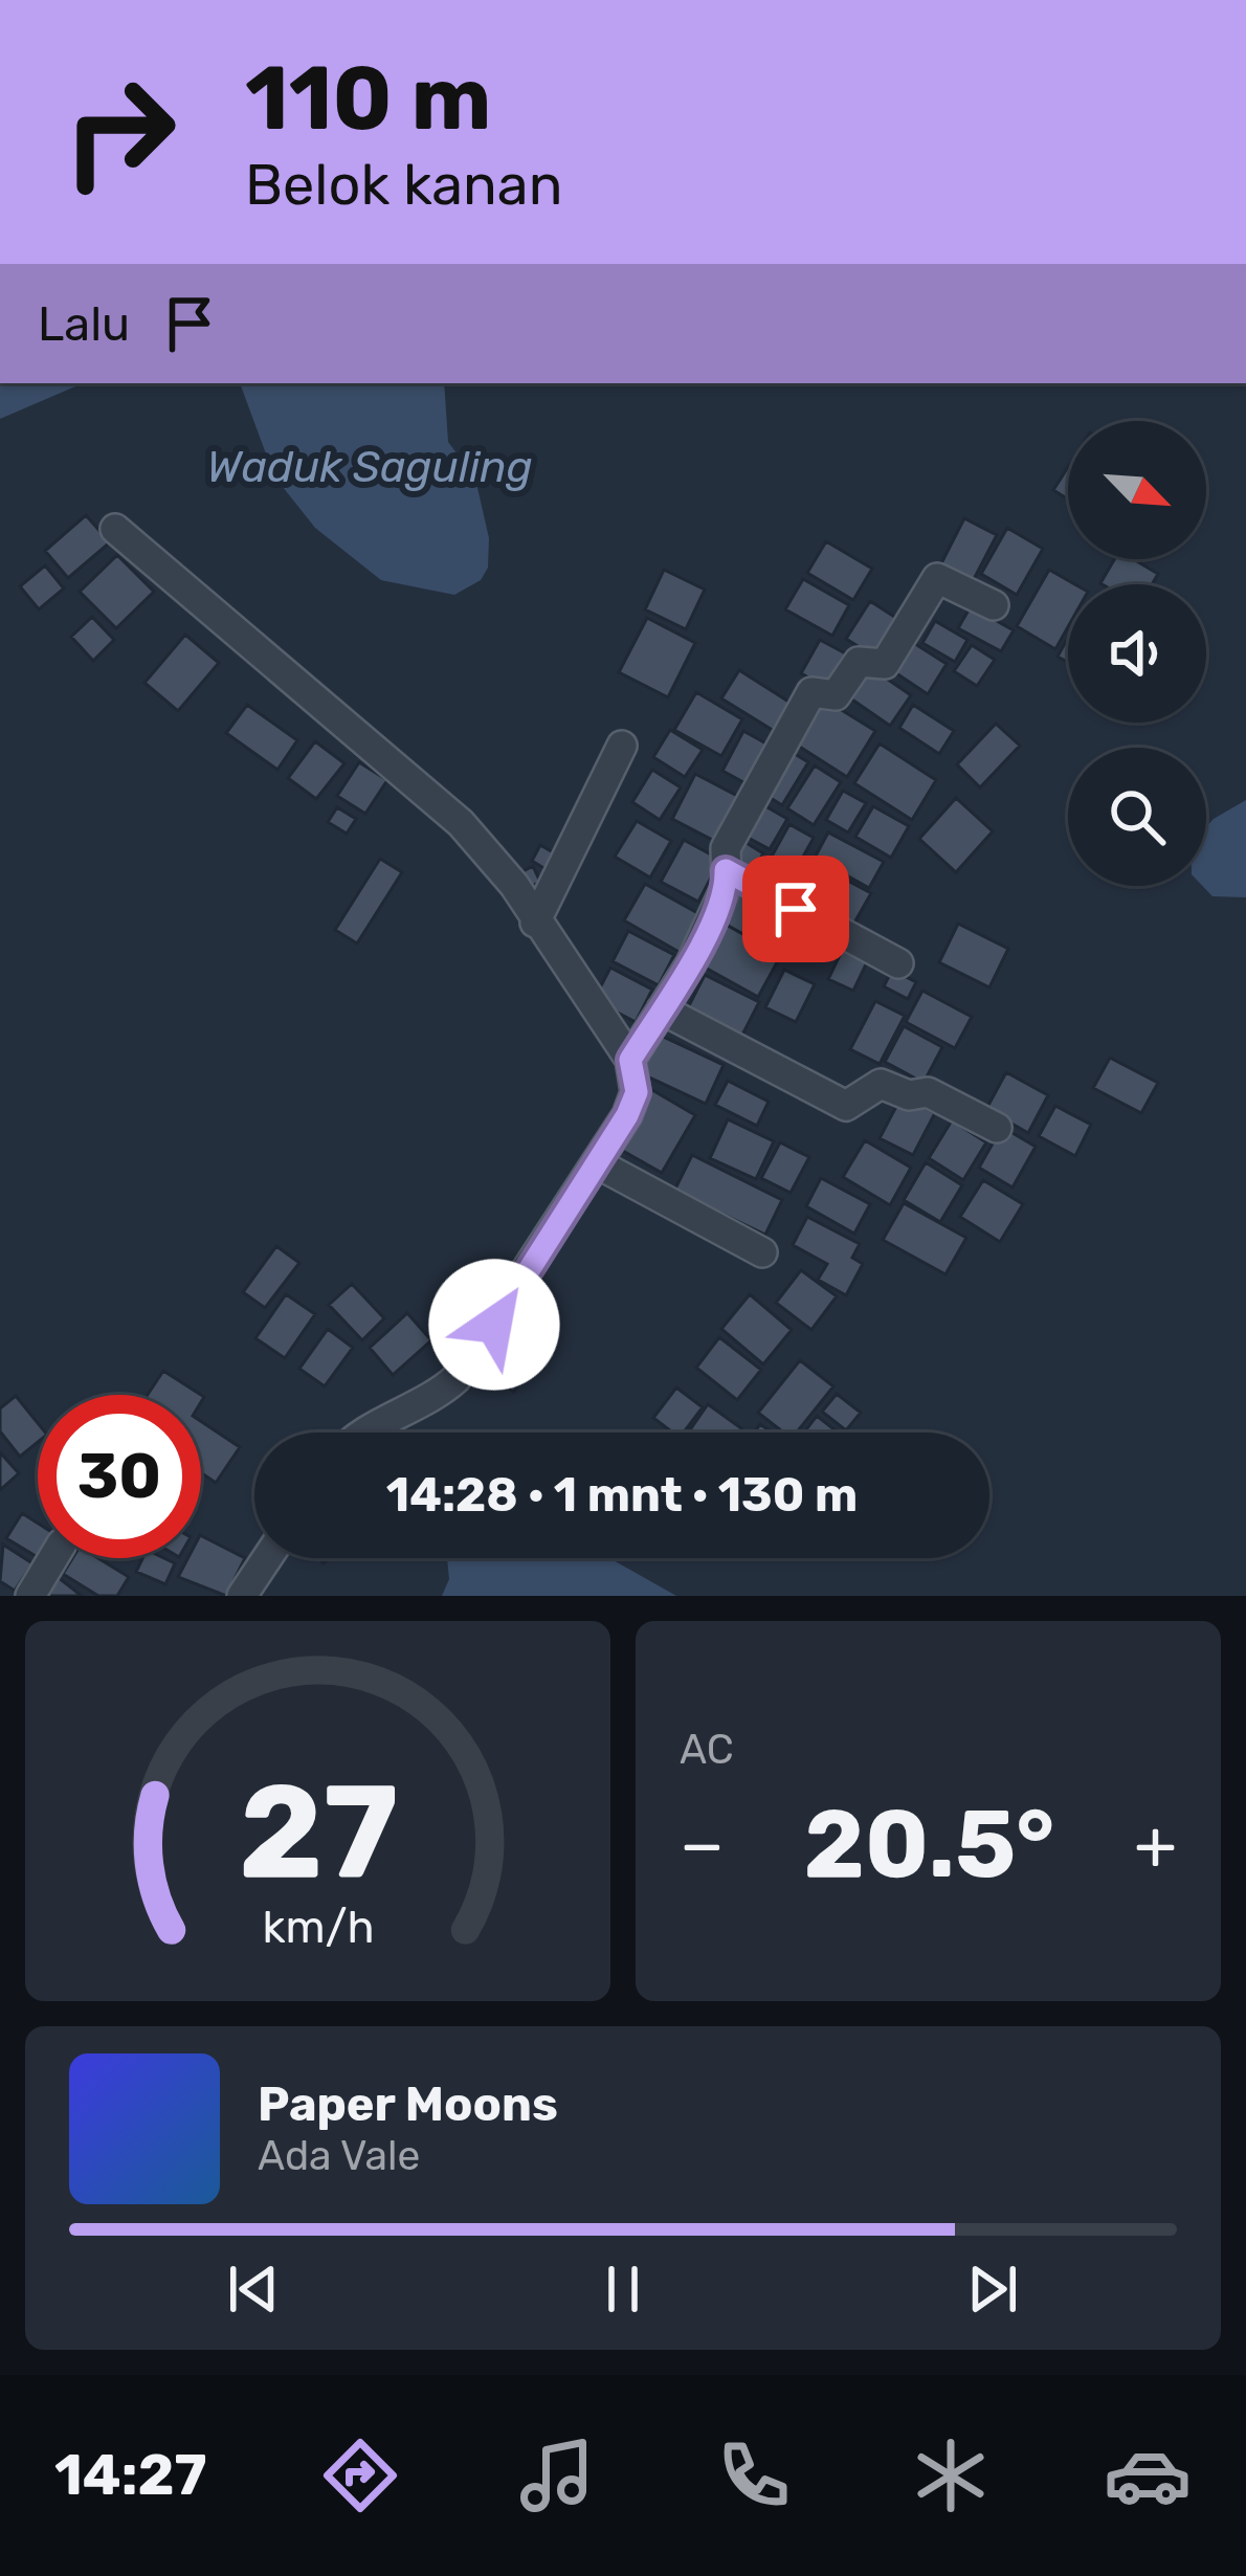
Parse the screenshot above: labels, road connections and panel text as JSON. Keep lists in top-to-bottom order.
{
  "water": ["Waduk Saguling"],
  "north": "bottom right",
  "page": {
    "turn": ["110 m", "Belok kanan"],
    "then": "Lalu",
    "limit": "30",
    "trip": "14:28 · 1 mnt · 130 m",
    "tile": "AC",
    "heat": ["−", "20.5°", "+"],
    "song": ["Paper Moons", "Ada Vale"],
    "tabs": "14:27",
    "gauge": ["27", "km/h"]
  }
}
